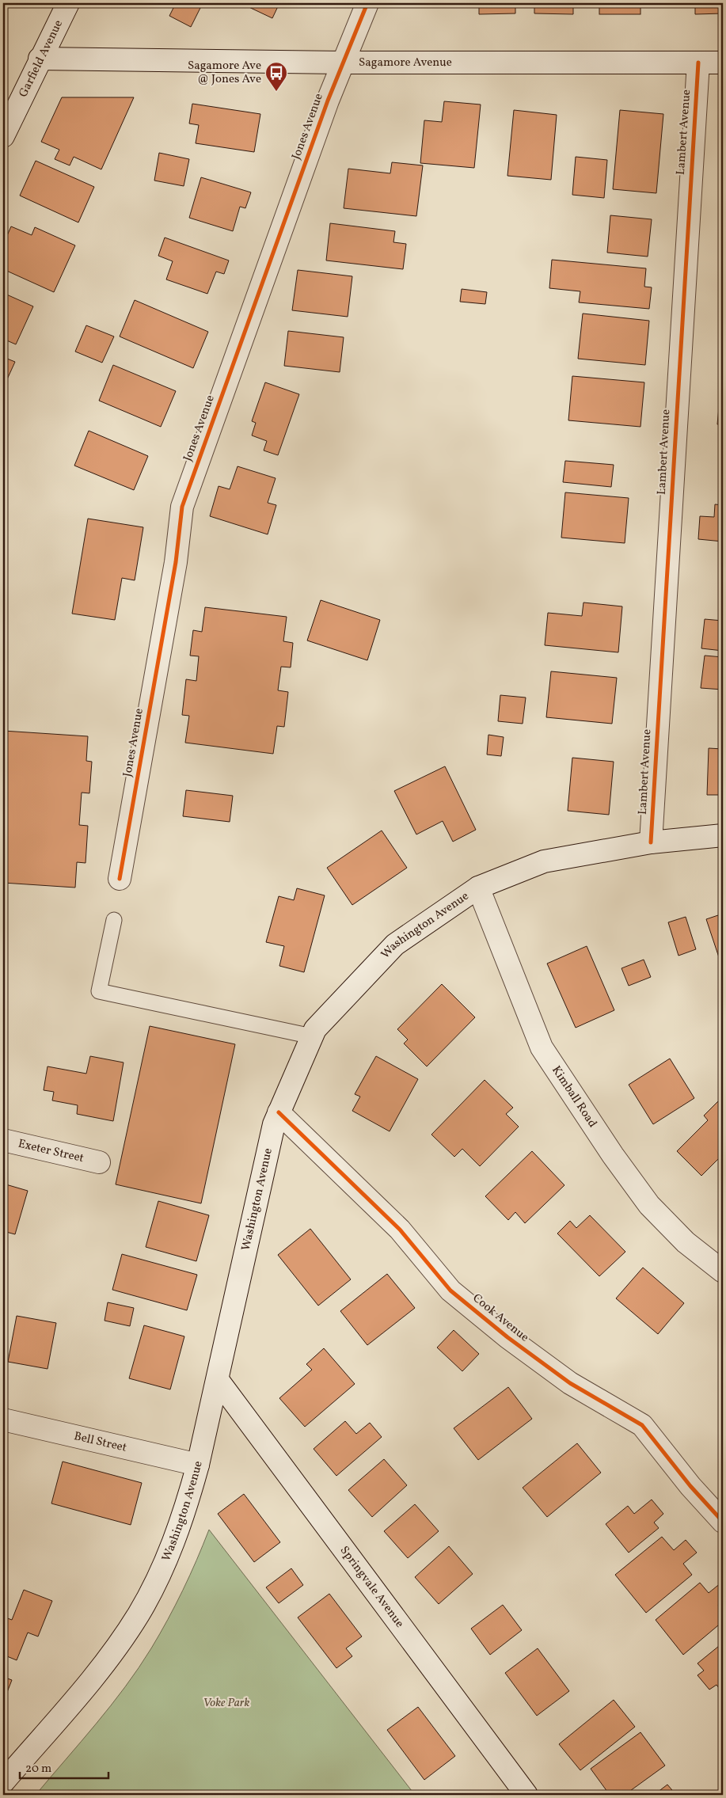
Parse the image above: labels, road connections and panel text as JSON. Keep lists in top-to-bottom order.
{
  "streets": {
    "street": [
      "Garfield Avenue",
      "Sagamore Avenue",
      "Jones Avenue",
      "Lambert Avenue",
      "Washington Avenue",
      "Kimball Road",
      "Exeter Street",
      "Cook Avenue",
      "Bell Street",
      "Springvale Avenue"
    ]
  },
  "crossings": [
    ["Garfield Avenue", "Sagamore Avenue"],
    ["Sagamore Avenue", "Jones Avenue"],
    ["Sagamore Avenue", "Lambert Avenue"],
    ["Lambert Avenue", "Washington Avenue"],
    ["Washington Avenue", "Kimball Road"],
    ["Washington Avenue", "Cook Avenue"],
    ["Washington Avenue", "Bell Street"],
    ["Washington Avenue", "Springvale Avenue"]
  ],
  "parks": ["Voke Park"],
  "places": {
    "bus stop": ["Sagamore Ave @ Jones Ave"]
  },
  "scale_bar": "20 m"
}
